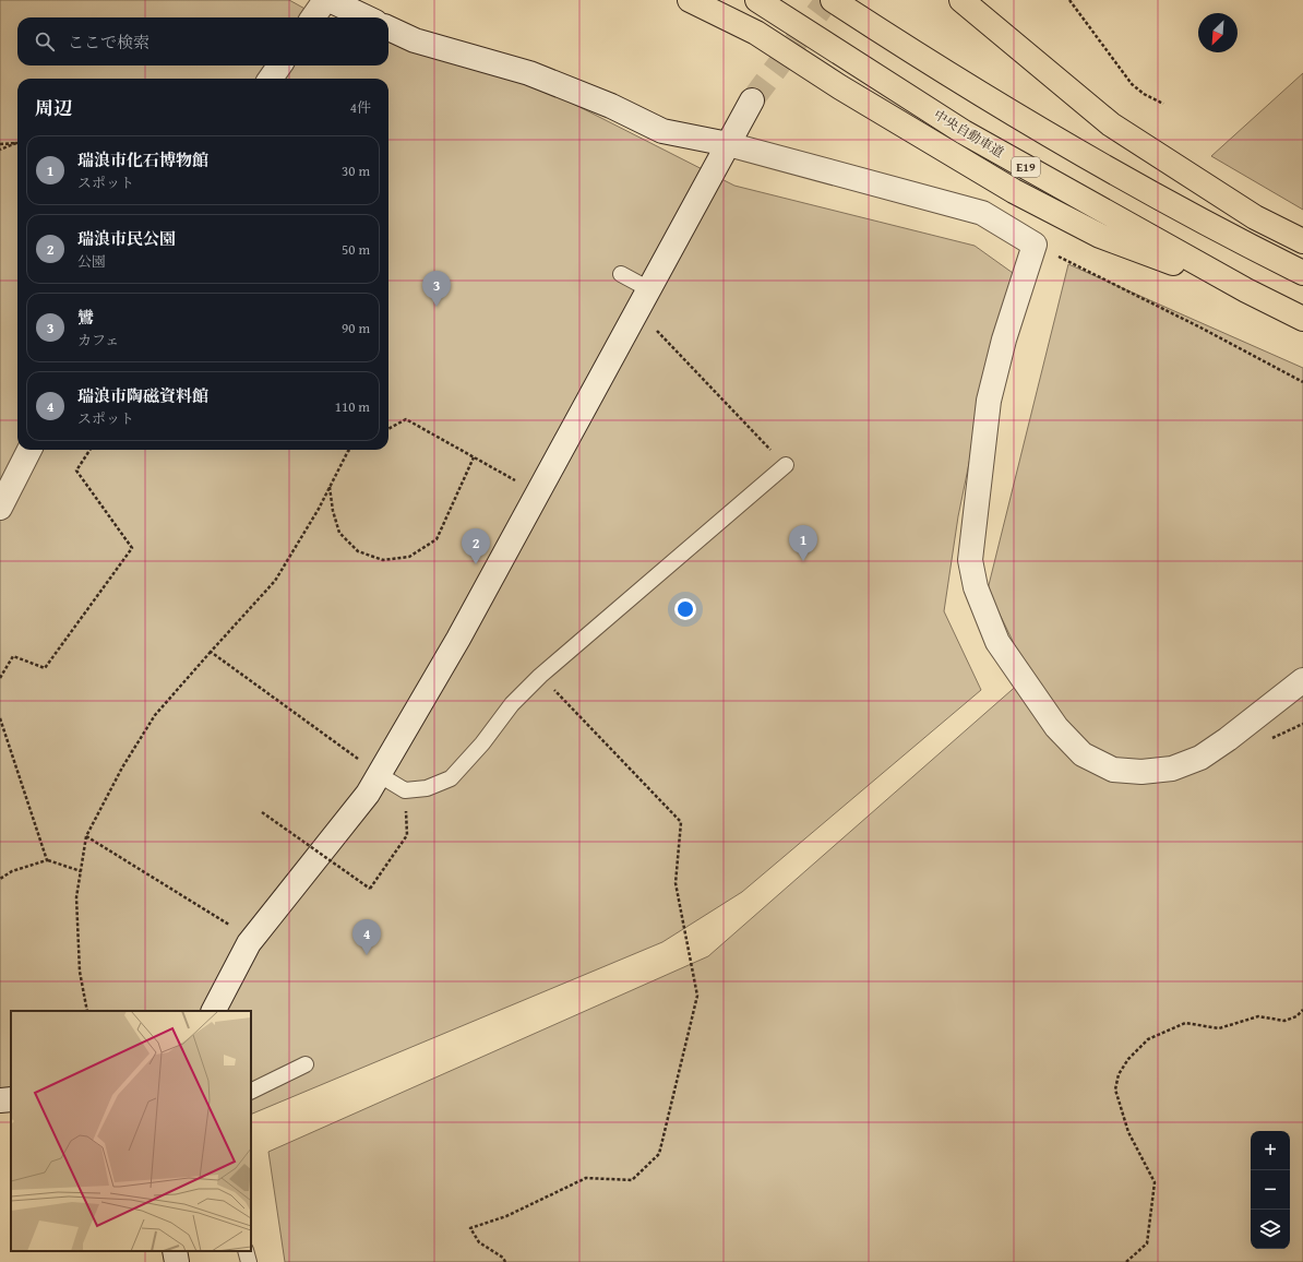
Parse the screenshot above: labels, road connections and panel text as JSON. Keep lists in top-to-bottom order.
{
  "streets": {
    "highway": ["中央自動車道", "E19"]
  },
  "north": "bottom left",
  "page": {
    "search": "ここで検索",
    "heading": ["周辺", "4件"],
    "list": [
      {
        "mark": "1",
        "name": "瑞浪市化石博物館",
        "note": "スポット",
        "value": "30 m"
      },
      {
        "mark": "2",
        "name": "瑞浪市民公園",
        "note": "公園",
        "value": "50 m"
      },
      {
        "mark": "3",
        "name": "鸞",
        "note": "カフェ",
        "value": "90 m"
      },
      {
        "mark": "4",
        "name": "瑞浪市陶磁資料館",
        "note": "スポット",
        "value": "110 m"
      }
    ],
    "pins": [
      "3",
      "1",
      "2",
      "4"
    ],
    "map_buttons": ["+", "−"]
  }
}
